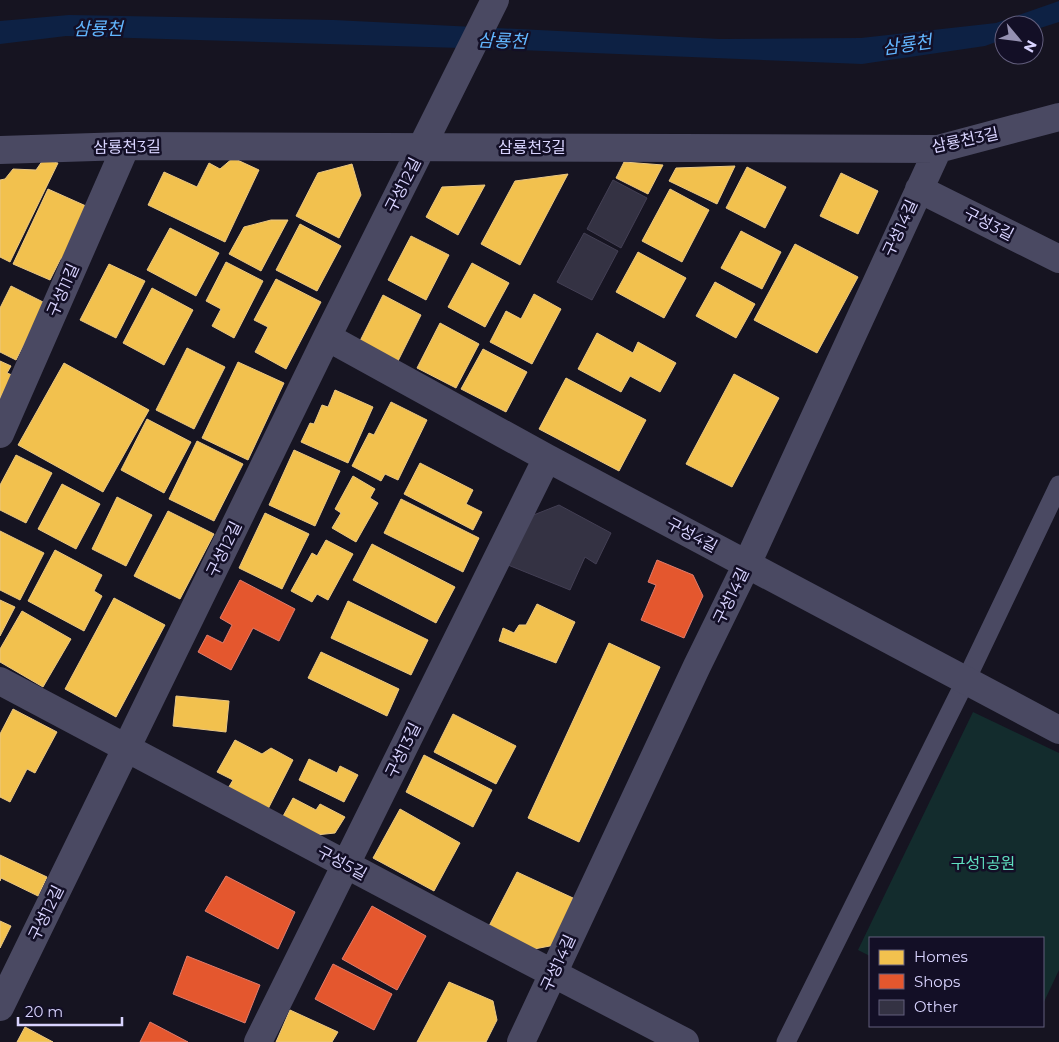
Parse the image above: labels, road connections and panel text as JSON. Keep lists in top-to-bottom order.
{
  "streets": {
    "street": [
      "삼룡천3길",
      "구성12길",
      "구성3길",
      "구성14길",
      "구성11길",
      "구성4길",
      "구성13길",
      "구성5길"
    ]
  },
  "crossings": [
    ["삼룡천3길", "구성12길"],
    ["삼룡천3길", "구성14길"],
    ["삼룡천3길", "구성11길"],
    ["구성12길", "구성4길"],
    ["구성12길", "구성5길"],
    ["구성3길", "구성14길"],
    ["구성14길", "구성4길"],
    ["구성14길", "구성5길"],
    ["구성4길", "구성13길"],
    ["구성13길", "구성5길"]
  ],
  "water": ["삼룡천"],
  "parks": ["구성1공원"],
  "legend": ["Homes", "Shops", "Other"],
  "scale_bar": "20 m",
  "north": "bottom right"
}
